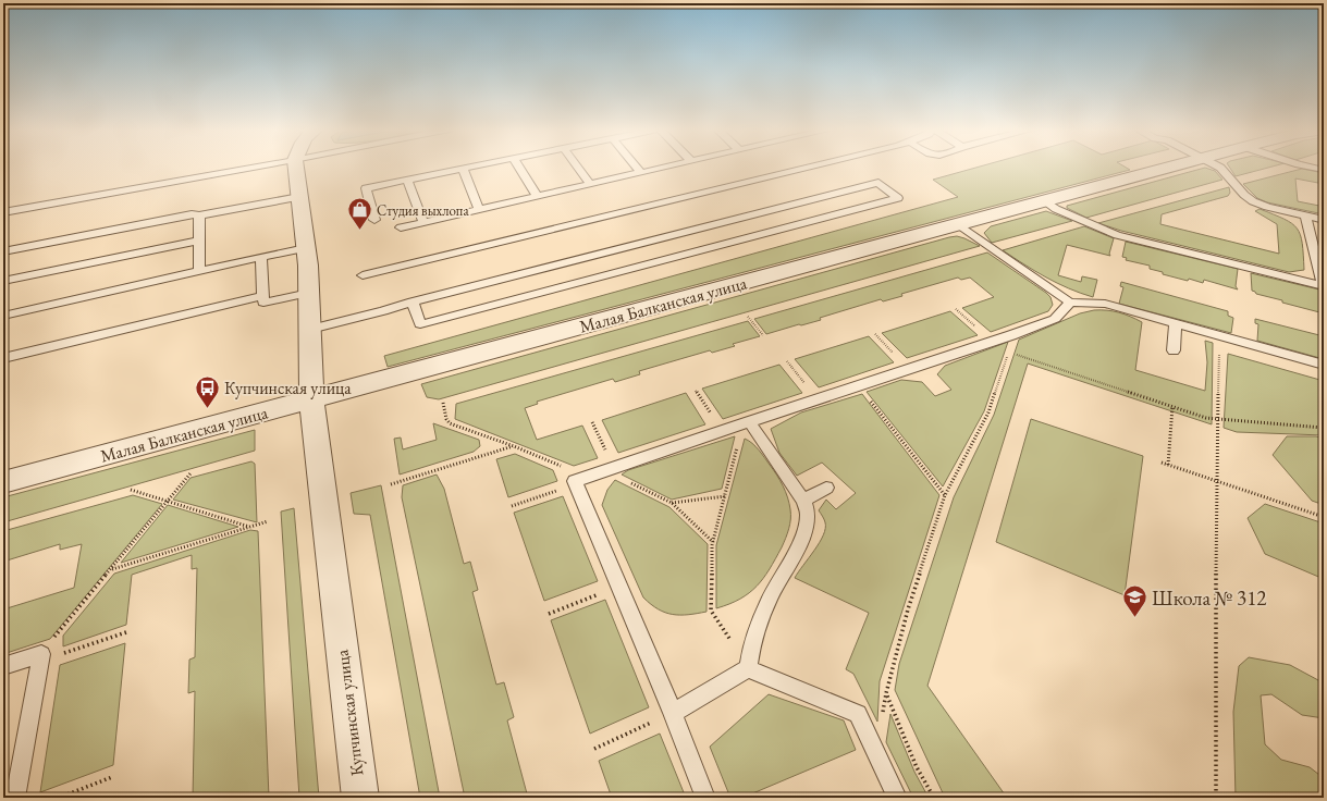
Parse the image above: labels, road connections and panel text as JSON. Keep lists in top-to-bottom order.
{
  "streets": {
    "street": ["Малая Балканская улица", "Купчинская улица"]
  },
  "crossings": [
    ["Малая Балканская улица", "Купчинская улица"]
  ],
  "places": {
    "shop": ["Студия выхлопа"],
    "bus stop": ["Купчинская улица"],
    "school or university": ["Школа № 312"]
  }
}
